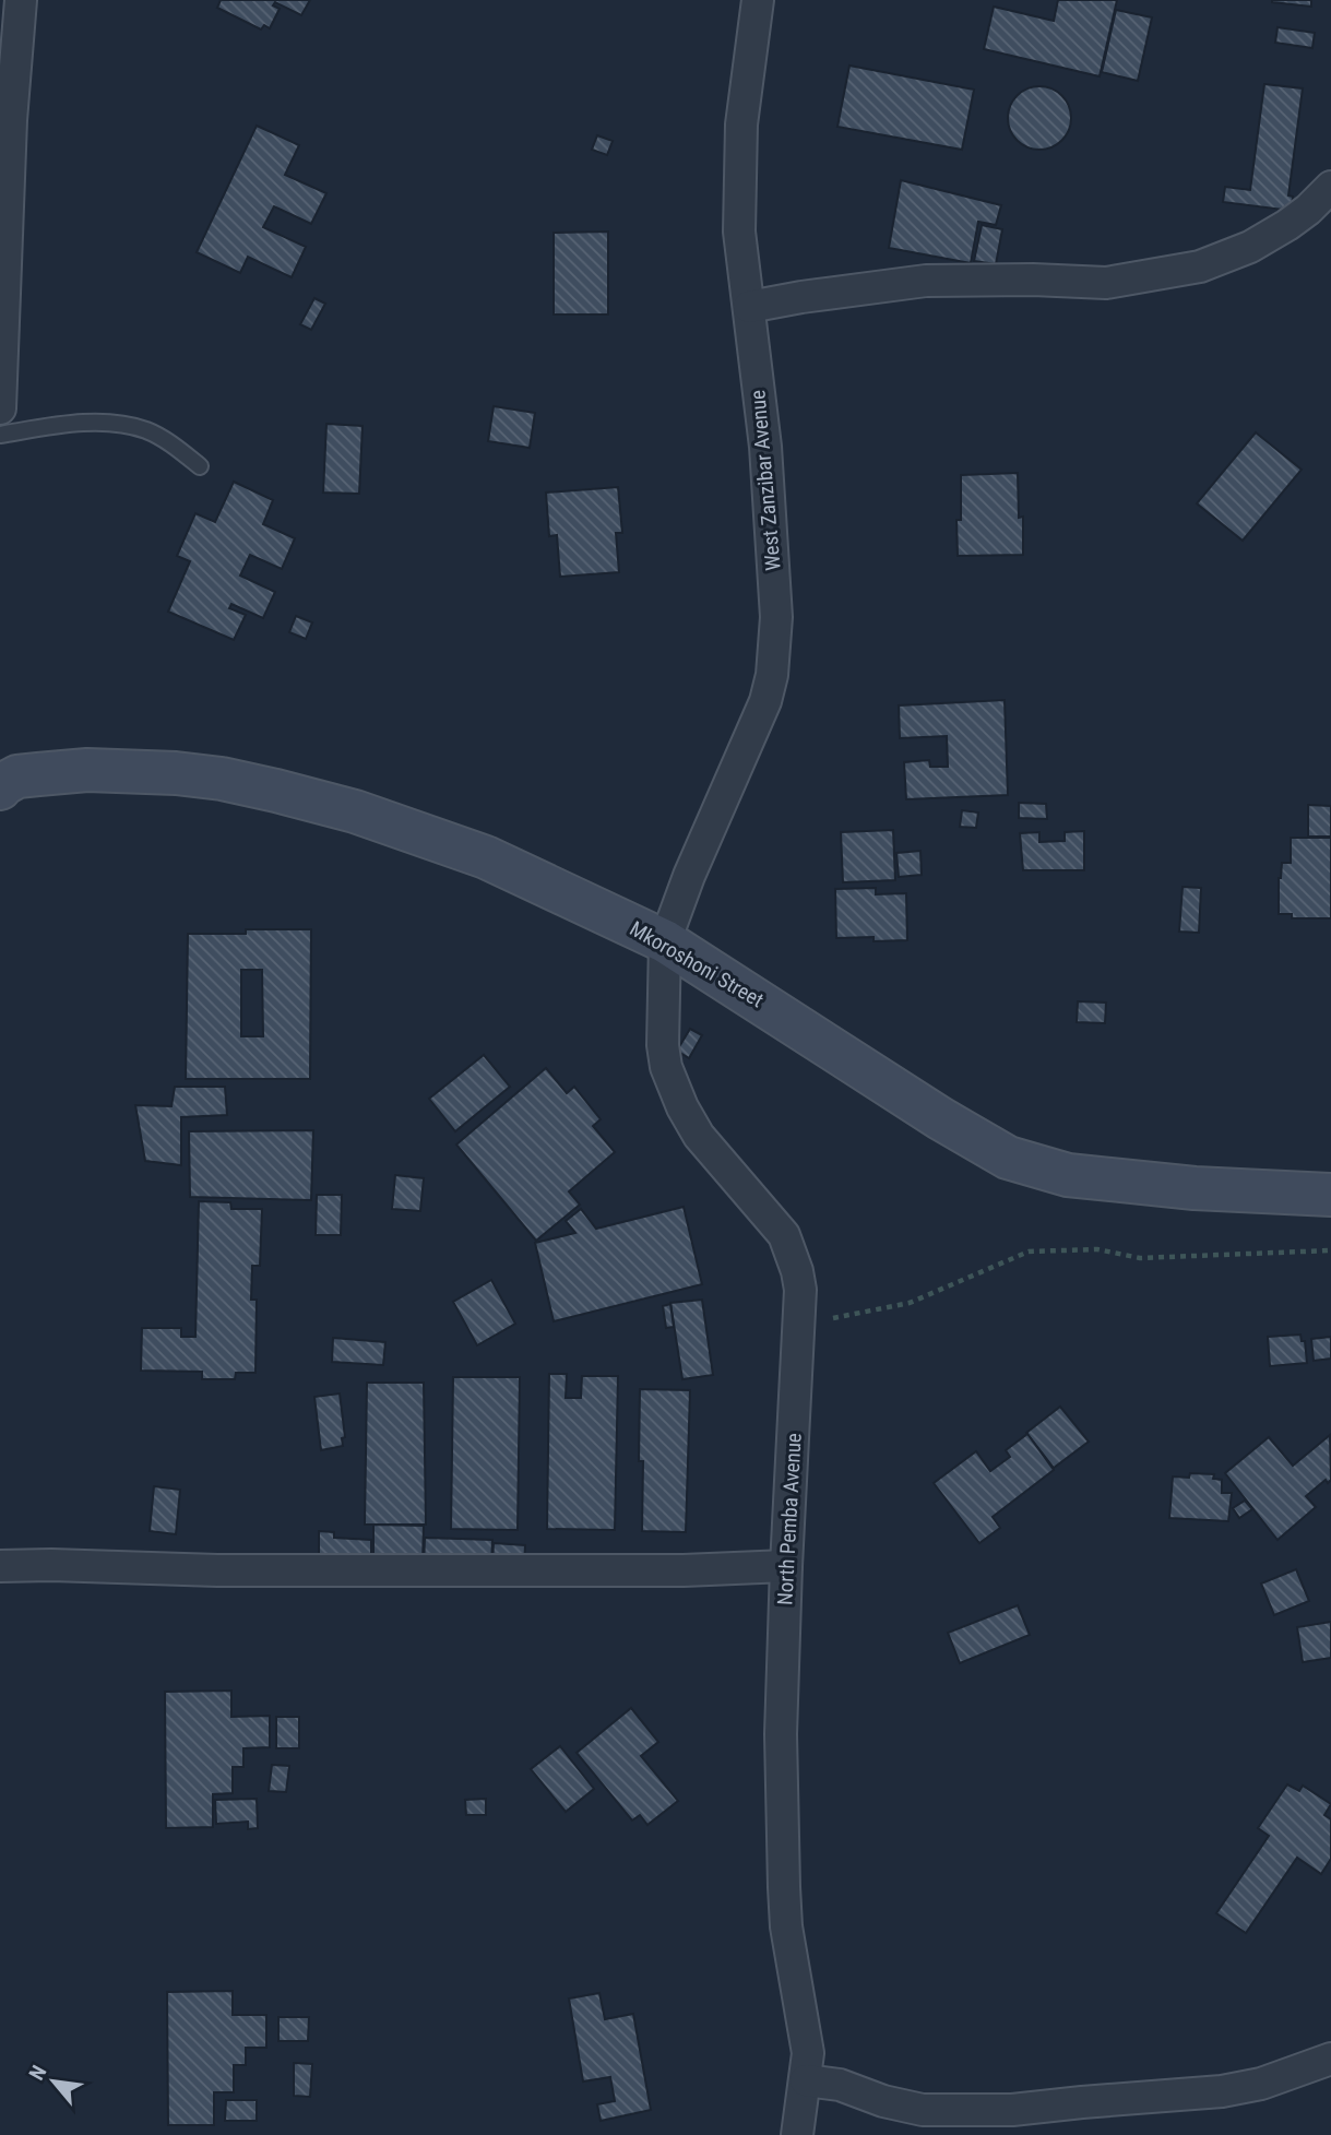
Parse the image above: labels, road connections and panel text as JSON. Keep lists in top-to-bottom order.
{
  "streets": {
    "street": ["West Zanzibar Avenue", "Mkoroshoni Street", "North Pemba Avenue"]
  },
  "crossings": [
    ["West Zanzibar Avenue", "Mkoroshoni Street"],
    ["West Zanzibar Avenue", "North Pemba Avenue"],
    ["Mkoroshoni Street", "North Pemba Avenue"]
  ],
  "north": "top left"
}
